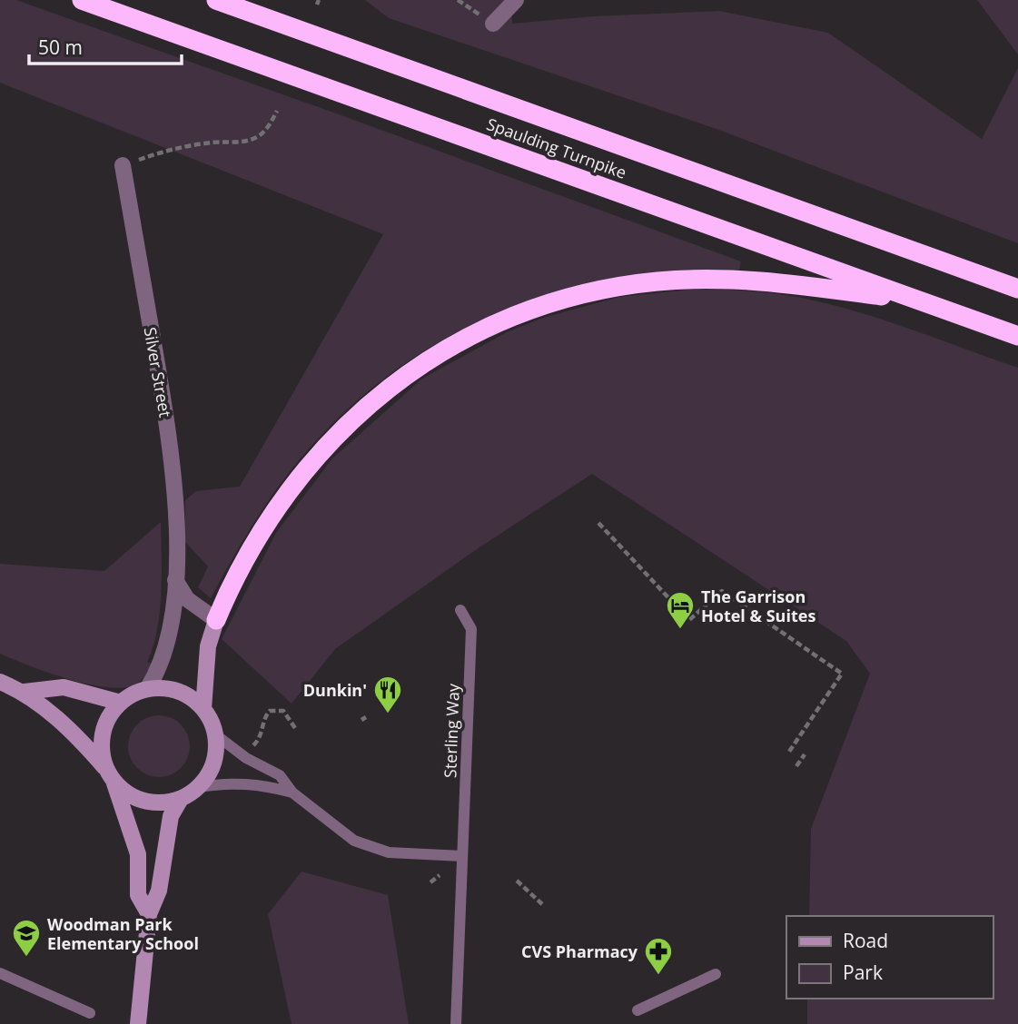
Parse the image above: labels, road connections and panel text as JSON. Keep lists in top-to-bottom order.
{
  "streets": {
    "highway": ["Spaulding Turnpike"],
    "street": ["Silver Street"],
    "lane": ["Sterling Way"]
  },
  "places": {
    "hotel": ["The Garrison Hotel & Suites"],
    "restaurant": ["Dunkin'"],
    "school or university": ["Woodman Park Elementary School"],
    "pharmacy": ["CVS Pharmacy"]
  },
  "legend": ["Road", "Park"],
  "scale_bar": "50 m"
}
